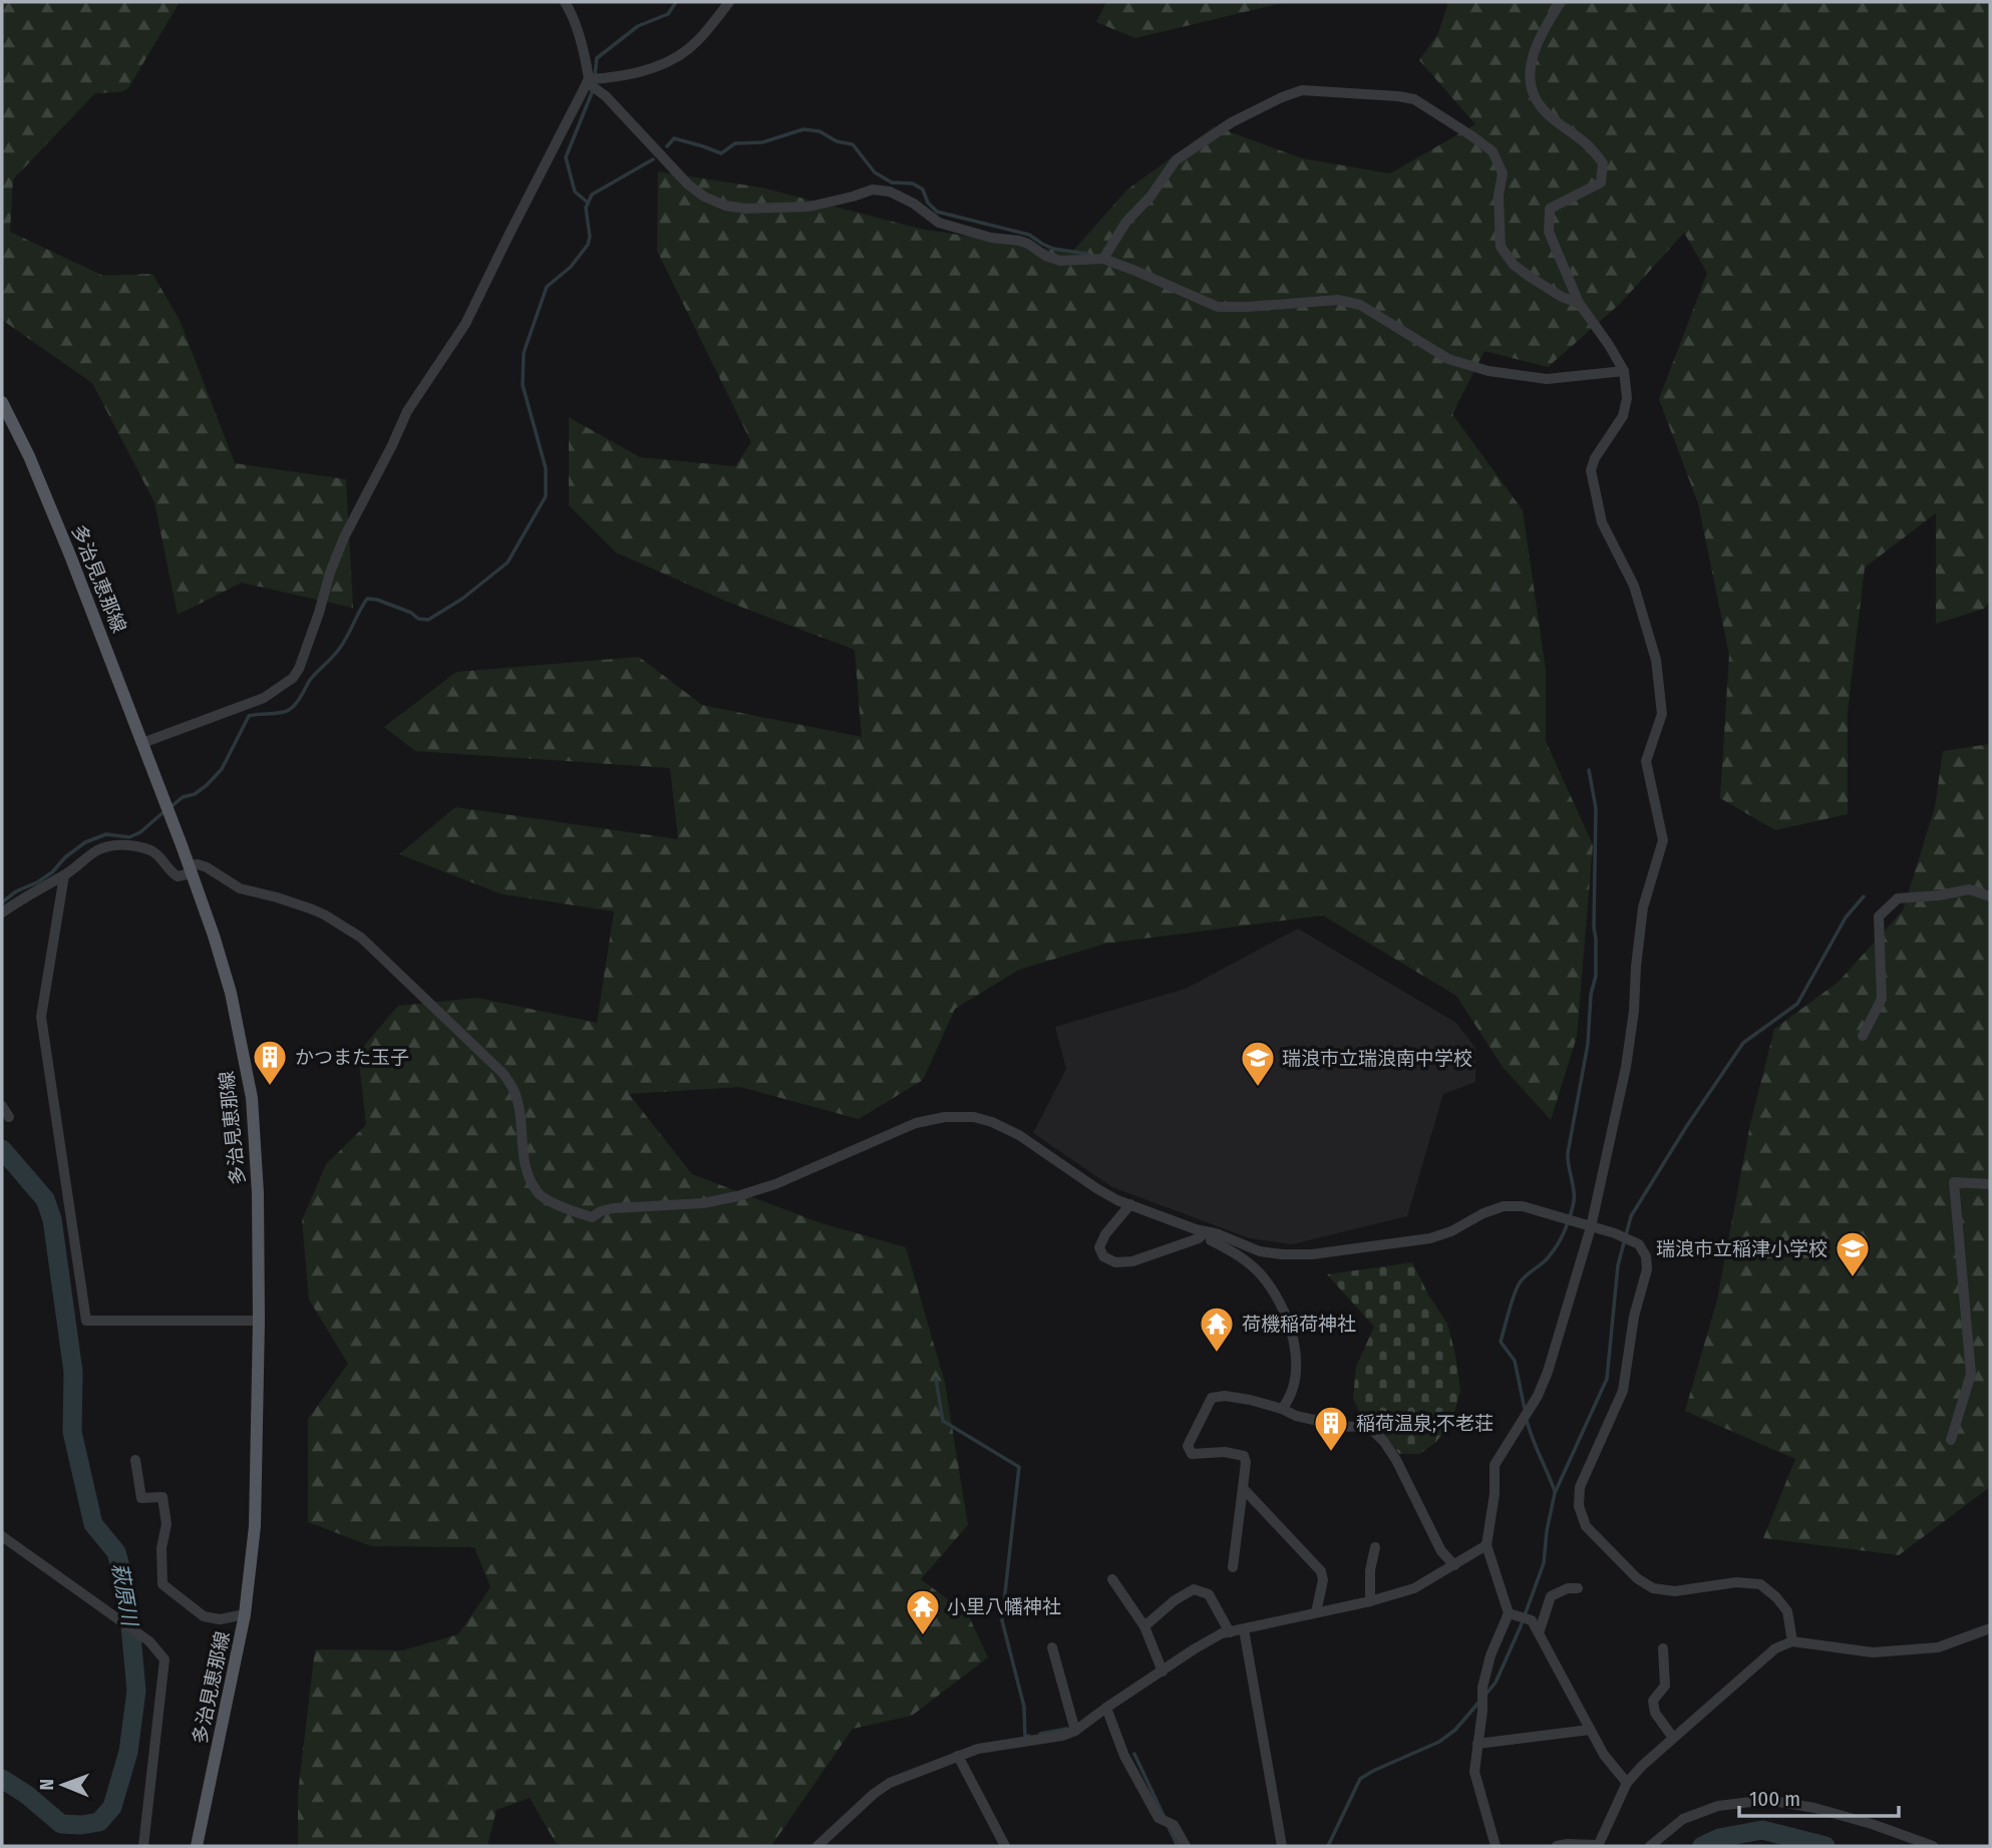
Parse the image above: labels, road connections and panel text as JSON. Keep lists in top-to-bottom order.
{
  "streets": {
    "main road": ["多治見恵那線"]
  },
  "water": ["萩原川"],
  "places": {
    "building": ["かつまた玉子", "稲荷温泉;不老荘"],
    "school or university": ["瑞浪市立瑞浪南中学校", "瑞浪市立稲津小学校"],
    "temple": ["荷機稲荷神社", "小里八幡神社"]
  },
  "scale_bar": "100 m",
  "north": "left"
}
